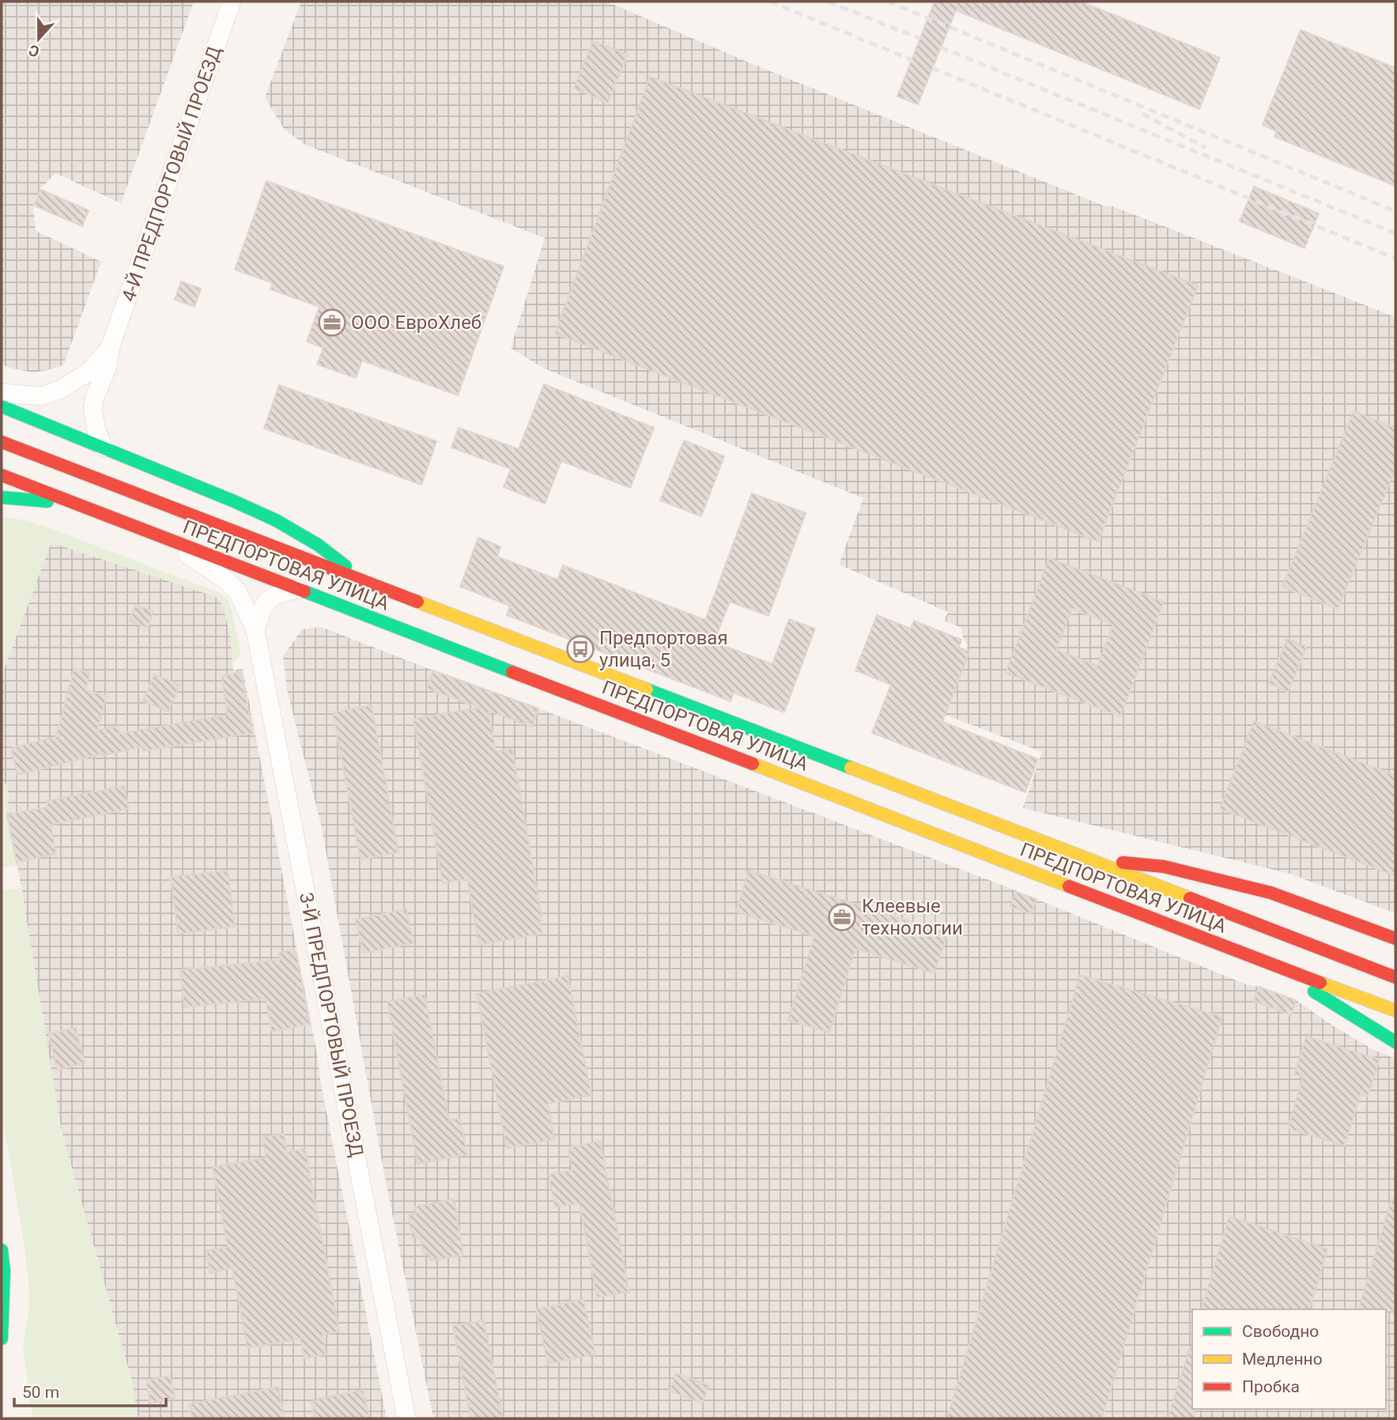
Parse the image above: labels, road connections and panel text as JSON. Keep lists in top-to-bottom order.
{
  "streets": {
    "main road": ["ПРЕДПОРТОВАЯ УЛИЦА"],
    "street": ["4-Й ПРЕДПОРТОВЫЙ ПРОЕЗД", "3-Й ПРЕДПОРТОВЫЙ ПРОЕЗД"]
  },
  "crossings": [
    ["ПРЕДПОРТОВАЯ УЛИЦА", "3-Й ПРЕДПОРТОВЫЙ ПРОЕЗД"]
  ],
  "places": {
    "office": ["ООО ЕвроХлеб", "Клеевые технологии"],
    "bus stop": ["Предпортовая улица, 5"]
  },
  "legend": ["Свободно", "Медленно", "Пробка"],
  "scale_bar": "50 m",
  "north": "bottom"
}
